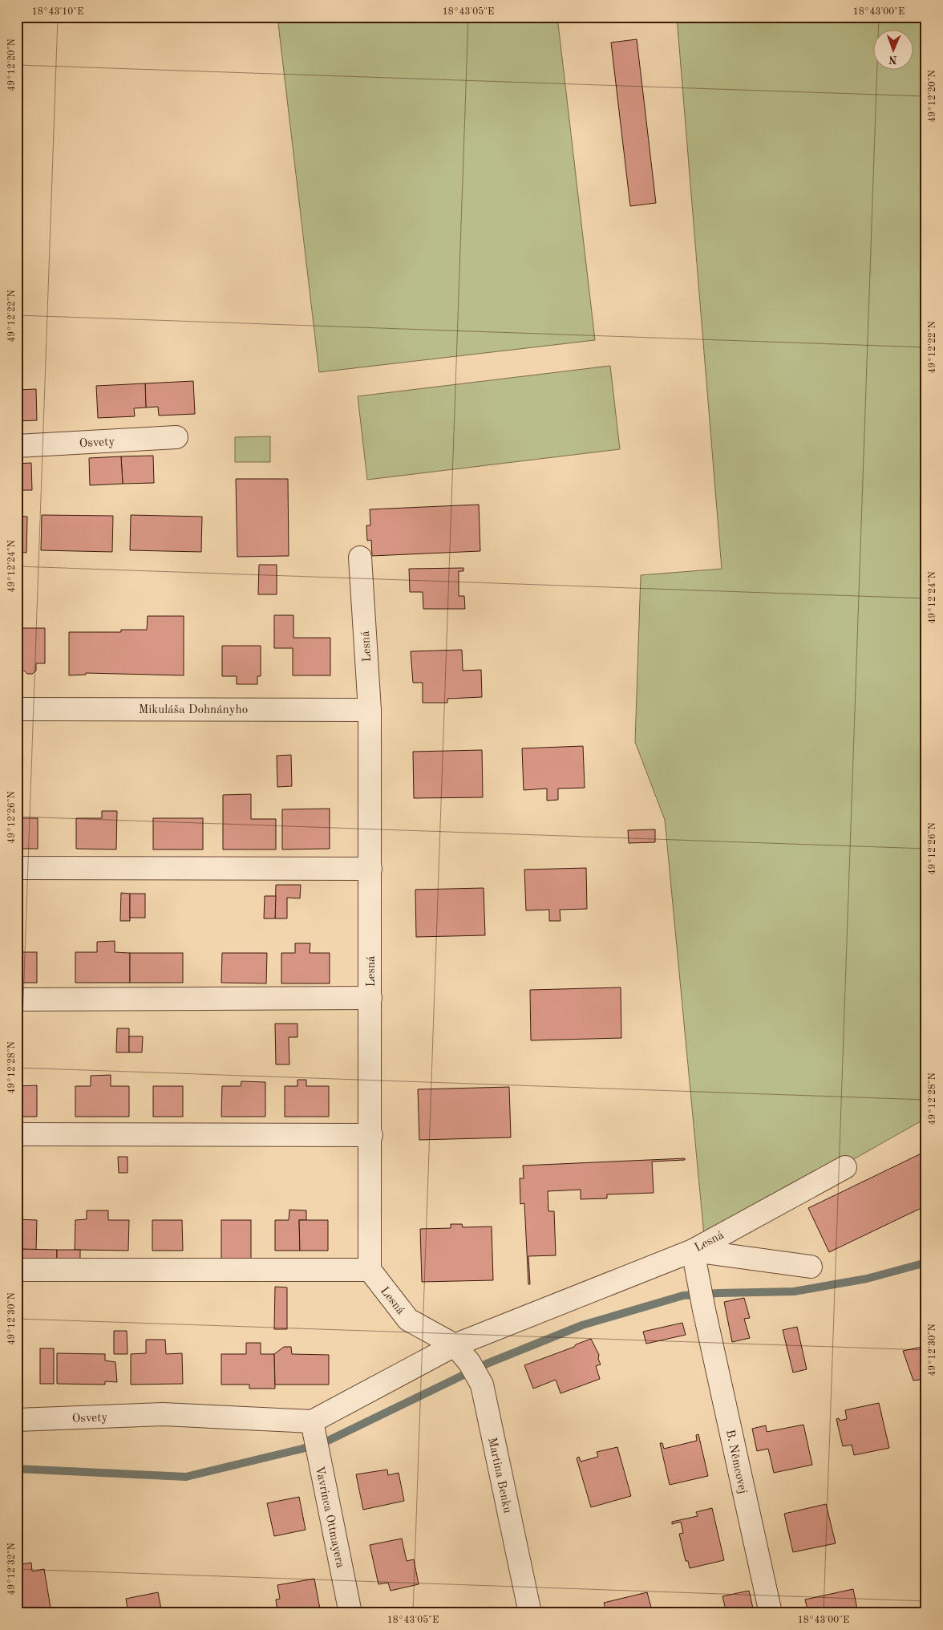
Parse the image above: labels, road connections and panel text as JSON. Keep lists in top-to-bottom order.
{
  "streets": {
    "street": [
      "Osvety",
      "Lesná",
      "Mikuláša Dohnányho",
      "B. Němcovej",
      "Martina Benku",
      "Vavrinca Ottmayera"
    ]
  },
  "crossings": [
    ["Osvety", "Lesná"],
    ["Osvety", "Vavrinca Ottmayera"],
    ["Lesná", "Mikuláša Dohnányho"],
    ["Lesná", "B. Němcovej"],
    ["Lesná", "Martina Benku"],
    ["Lesná", "Vavrinca Ottmayera"]
  ],
  "north": "bottom",
  "coordinates": [
    "18°43'10\"E",
    "18°43'05\"E",
    "18°43'00\"E",
    "49°12'20\"N",
    "49°12'22\"N",
    "49°12'24\"N",
    "49°12'26\"N",
    "49°12'28\"N",
    "49°12'30\"N",
    "49°12'32\"N"
  ]
}
